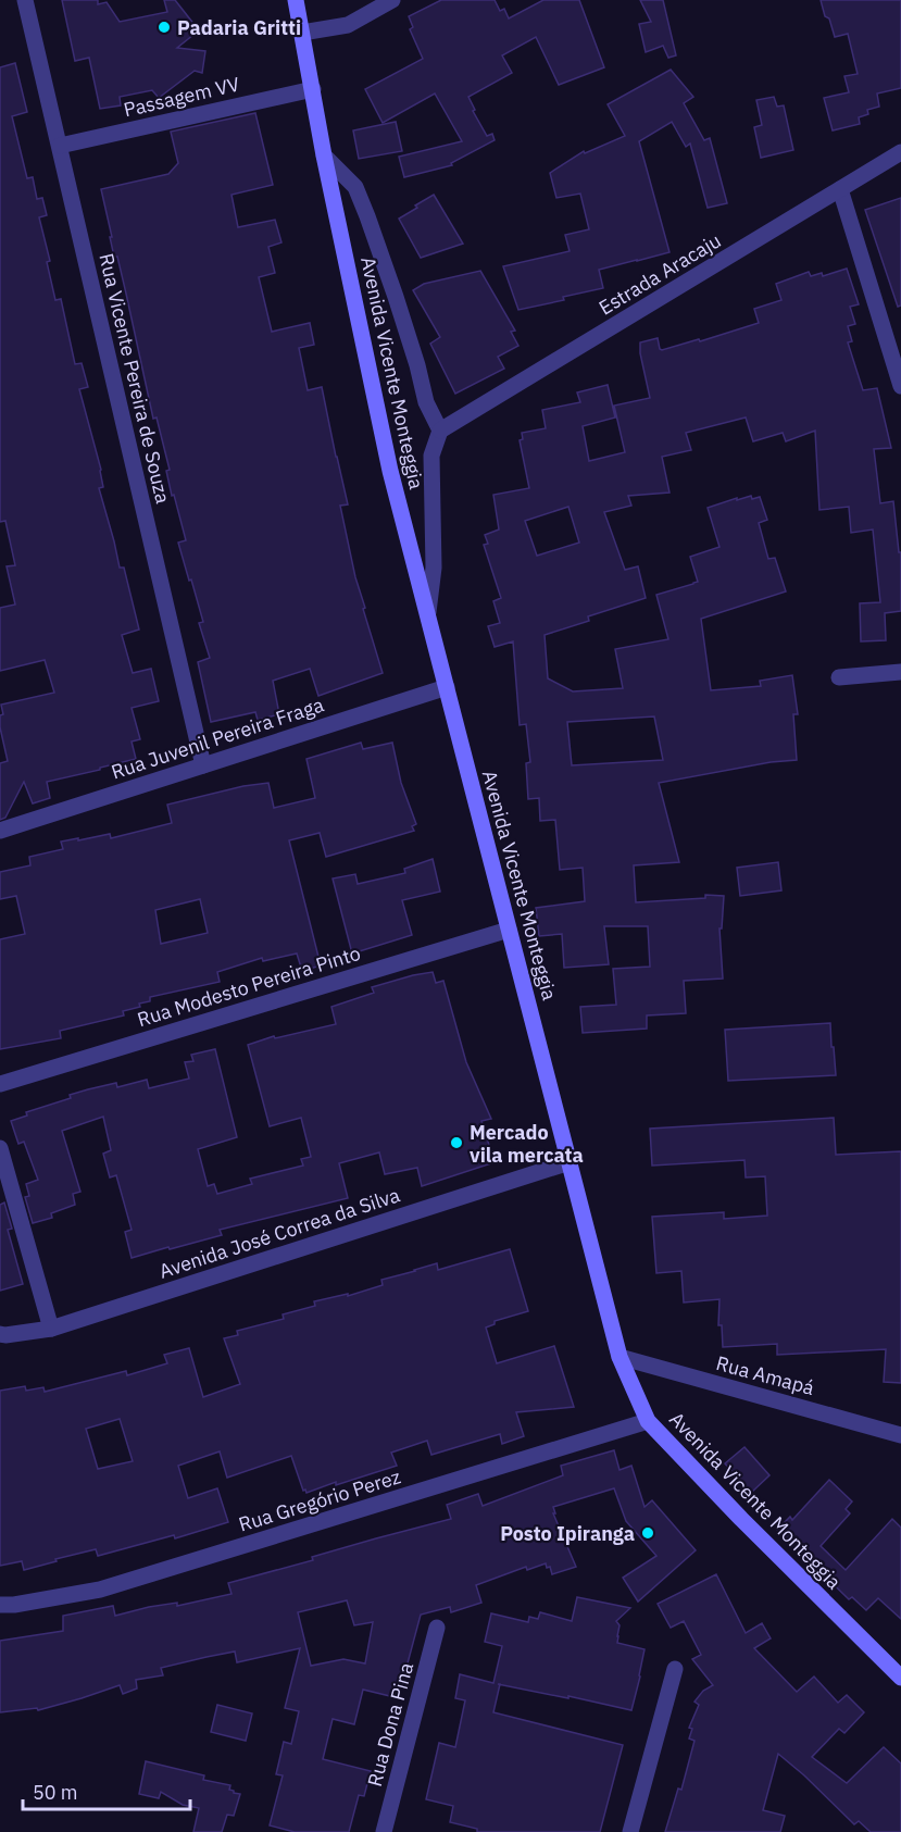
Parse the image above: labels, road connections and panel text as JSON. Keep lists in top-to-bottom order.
{
  "streets": {
    "main road": ["Avenida Vicente Monteggia"],
    "street": [
      "Passagem VV",
      "Estrada Aracaju",
      "Rua Vicente Pereira de Souza",
      "Rua Juvenil Pereira Fraga",
      "Rua Modesto Pereira Pinto",
      "Avenida José Correa da Silva",
      "Rua Amapá",
      "Rua Gregório Perez",
      "Rua Dona Pina"
    ]
  },
  "crossings": [
    ["Passagem VV", "Avenida Vicente Monteggia"],
    ["Passagem VV", "Rua Vicente Pereira de Souza"],
    ["Avenida Vicente Monteggia", "Rua Juvenil Pereira Fraga"],
    ["Avenida Vicente Monteggia", "Rua Modesto Pereira Pinto"],
    ["Avenida Vicente Monteggia", "Avenida José Correa da Silva"],
    ["Avenida Vicente Monteggia", "Rua Amapá"],
    ["Avenida Vicente Monteggia", "Rua Gregório Perez"],
    ["Rua Vicente Pereira de Souza", "Rua Juvenil Pereira Fraga"]
  ],
  "places": ["Padaria Gritti", "Mercado vila mercata", "Posto Ipiranga"],
  "scale_bar": "50 m"
}
